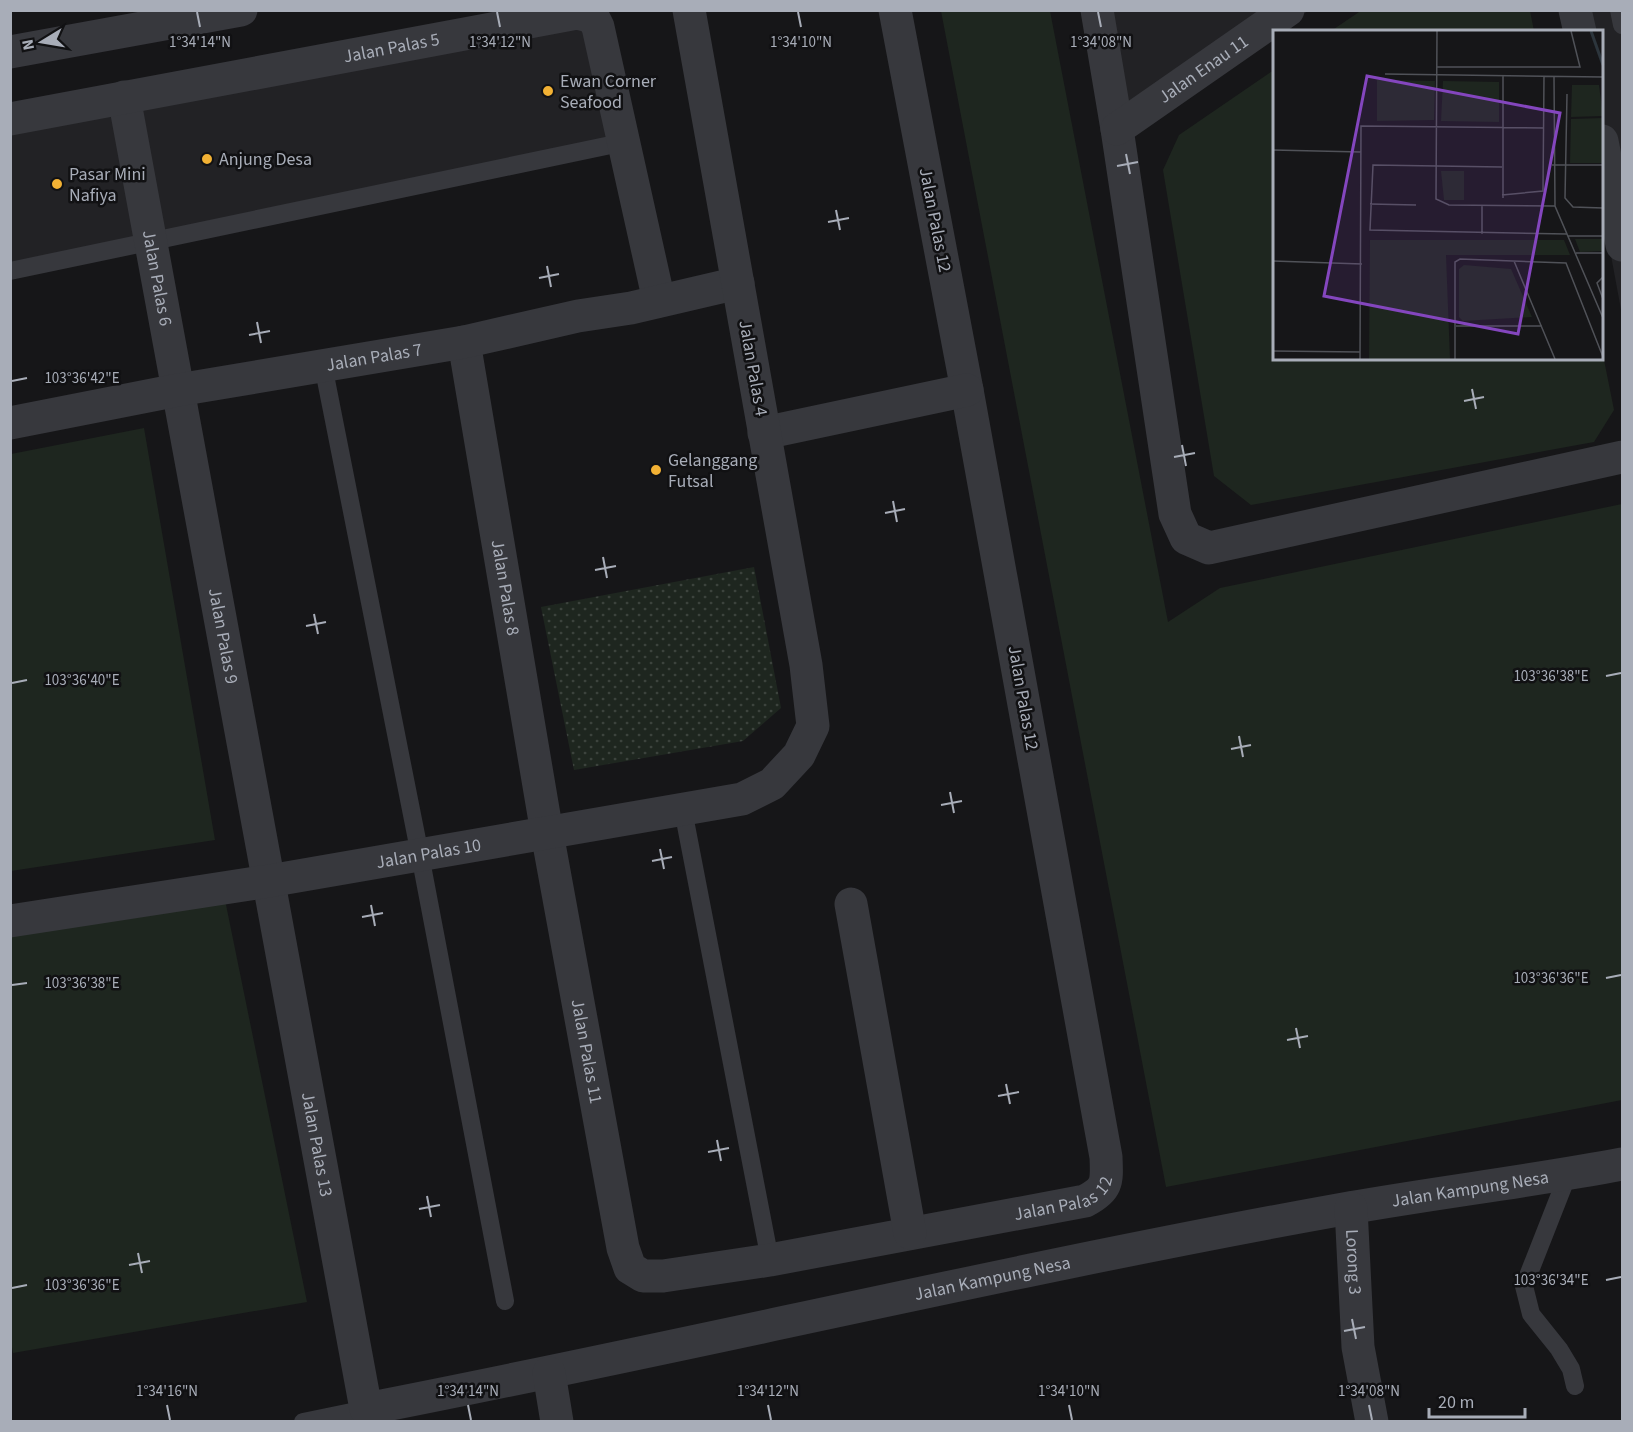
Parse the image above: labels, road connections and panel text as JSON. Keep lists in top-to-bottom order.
{
  "streets": {
    "street": [
      "Jalan Palas 5",
      "Jalan Enau 11",
      "Jalan Palas 12",
      "Jalan Palas 6",
      "Jalan Palas 7",
      "Jalan Palas 4",
      "Jalan Palas 8",
      "Jalan Palas 9",
      "Jalan Palas 10",
      "Jalan Palas 11",
      "Jalan Palas 13",
      "Jalan Kampung Nesa",
      "Lorong 3"
    ]
  },
  "crossings": [
    ["Jalan Palas 5", "Jalan Palas 6"],
    ["Jalan Palas 5", "Jalan Palas 7"],
    ["Jalan Palas 12", "Jalan Palas 11"],
    ["Jalan Palas 6", "Jalan Palas 7"],
    ["Jalan Palas 6", "Jalan Palas 9"],
    ["Jalan Palas 7", "Jalan Palas 4"],
    ["Jalan Palas 7", "Jalan Palas 8"],
    ["Jalan Palas 7", "Jalan Palas 9"],
    ["Jalan Palas 4", "Jalan Palas 10"],
    ["Jalan Palas 8", "Jalan Palas 10"],
    ["Jalan Palas 8", "Jalan Palas 11"],
    ["Jalan Palas 9", "Jalan Palas 10"],
    ["Jalan Palas 9", "Jalan Palas 13"],
    ["Jalan Palas 10", "Jalan Palas 11"],
    ["Jalan Palas 10", "Jalan Palas 13"],
    ["Jalan Palas 13", "Jalan Kampung Nesa"],
    ["Jalan Kampung Nesa", "Lorong 3"]
  ],
  "places": [
    "Ewan Corner Seafood",
    "Anjung Desa",
    "Pasar Mini Nafiya",
    "Gelanggang Futsal"
  ],
  "scale_bar": "20 m",
  "north": "left",
  "coordinates": [
    "1°34'14\"N",
    "1°34'12\"N",
    "1°34'10\"N",
    "1°34'08\"N",
    "103°36'42\"E",
    "103°36'38\"E",
    "103°36'40\"E",
    "103°36'36\"E",
    "103°36'34\"E",
    "1°34'16\"N"
  ]
}
